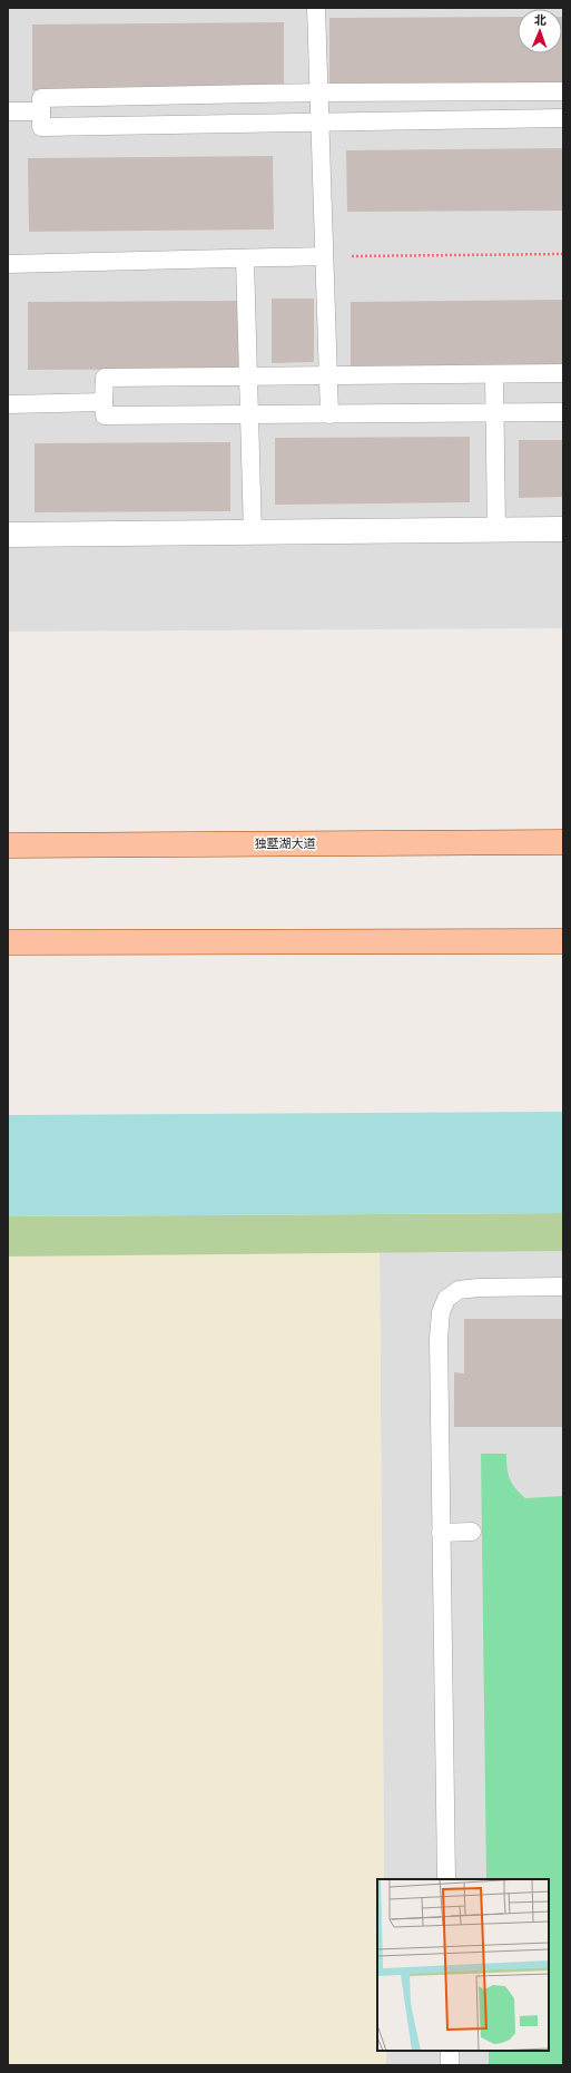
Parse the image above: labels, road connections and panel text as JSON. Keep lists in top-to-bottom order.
{
  "streets": {
    "main road": ["独墅湖大道"]
  },
  "north": "top"
}
